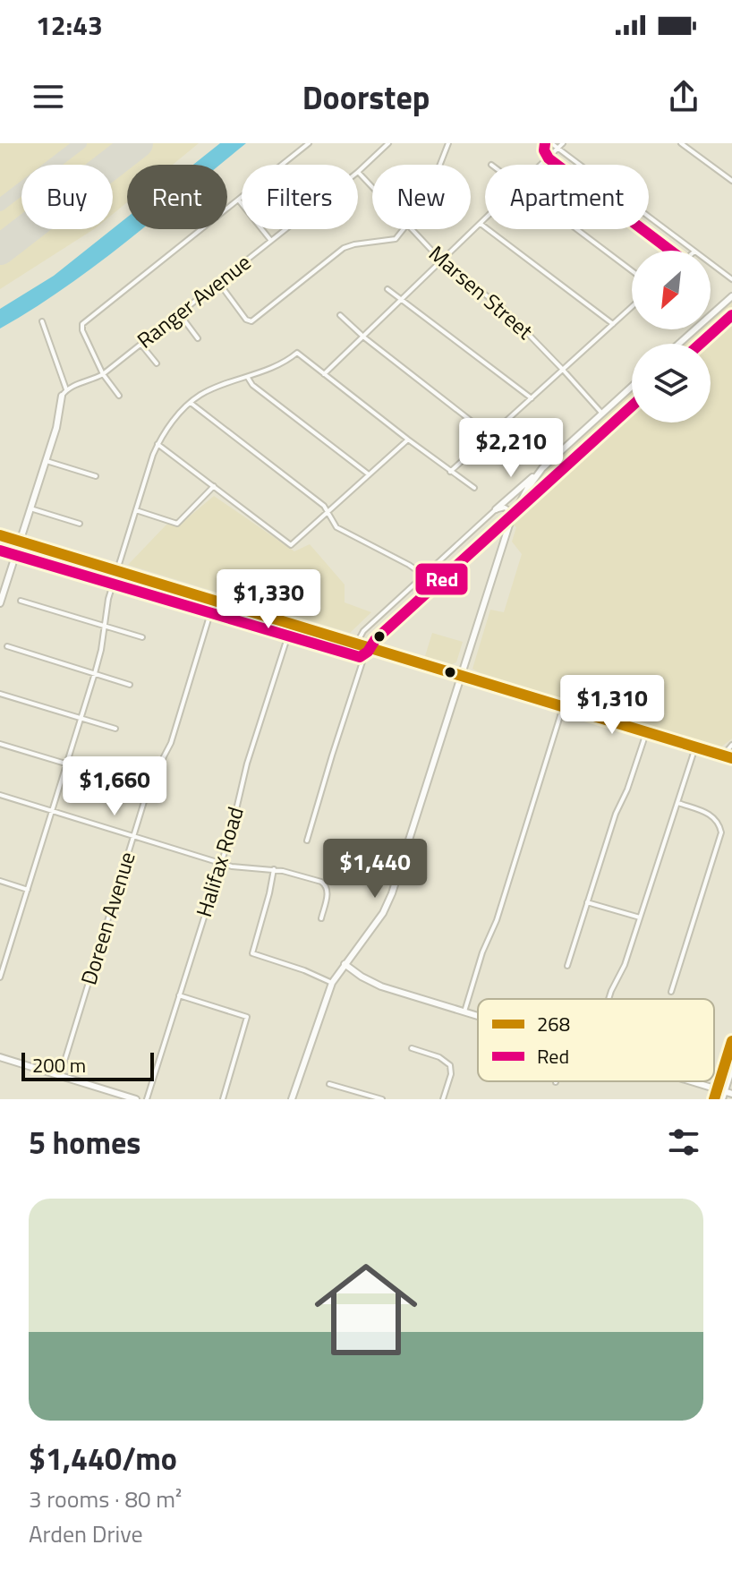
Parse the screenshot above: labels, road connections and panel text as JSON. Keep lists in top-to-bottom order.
{
  "streets": {
    "street": [
      "Marsen Street",
      "Ranger Avenue",
      "Halifax Road",
      "Doreen Avenue"
    ]
  },
  "crossings": [
    ["Marsen Street", "Ranger Avenue"]
  ],
  "lines": ["transit line Red", "transit line 268"],
  "legend": ["268", "Red"],
  "scale_bar": "200 m",
  "north": "bottom left",
  "page": {
    "status": "12:43",
    "header": "Doorstep",
    "chip": [
      "Buy",
      "Rent",
      "Filters",
      "New",
      "Apartment"
    ],
    "price": [
      "$2,210",
      "$1,330",
      "$1,310",
      "$1,660",
      "$1,440"
    ],
    "scale": "200 m",
    "heading": "5 homes",
    "list": [
      {
        "name": "$1,440/mo",
        "note": "3 rooms · 80 m² · Arden Drive"
      }
    ]
  }
}
